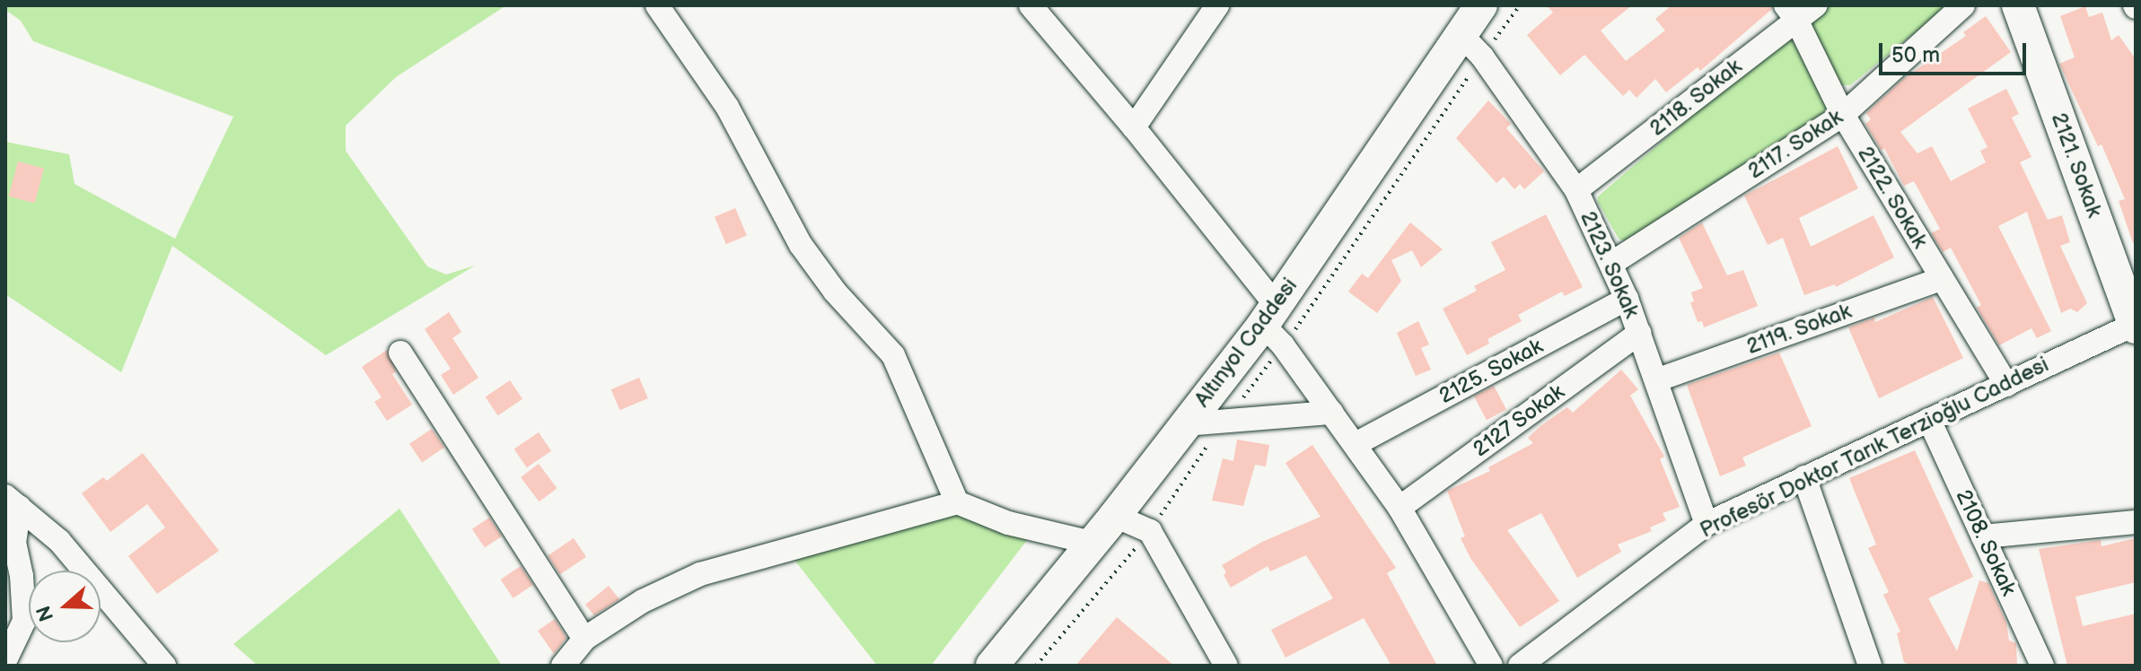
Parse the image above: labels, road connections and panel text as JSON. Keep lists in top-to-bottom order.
{
  "streets": {
    "main road": ["2121. Sokak", "Altınyol Caddesi"],
    "street": [
      "2118. Sokak",
      "2117. Sokak",
      "2122. Sokak",
      "2123. Sokak",
      "2119. Sokak",
      "2125. Sokak",
      "2127 Sokak",
      "Profesör Doktor Tarık Terzioğlu Caddesi",
      "2108. Sokak"
    ]
  },
  "crossings": [
    ["2118. Sokak", "2122. Sokak"],
    ["2118. Sokak", "2123. Sokak"],
    ["2117. Sokak", "2122. Sokak"],
    ["2117. Sokak", "2123. Sokak"],
    ["2121. Sokak", "Profesör Doktor Tarık Terzioğlu Caddesi"],
    ["2122. Sokak", "2119. Sokak"],
    ["2122. Sokak", "Profesör Doktor Tarık Terzioğlu Caddesi"],
    ["2123. Sokak", "2119. Sokak"],
    ["2123. Sokak", "Altınyol Caddesi"],
    ["2123. Sokak", "2125. Sokak"],
    ["2123. Sokak", "2127 Sokak"],
    ["2123. Sokak", "Profesör Doktor Tarık Terzioğlu Caddesi"],
    ["Profesör Doktor Tarık Terzioğlu Caddesi", "2108. Sokak"]
  ],
  "scale_bar": "50 m",
  "north": "left"
}
